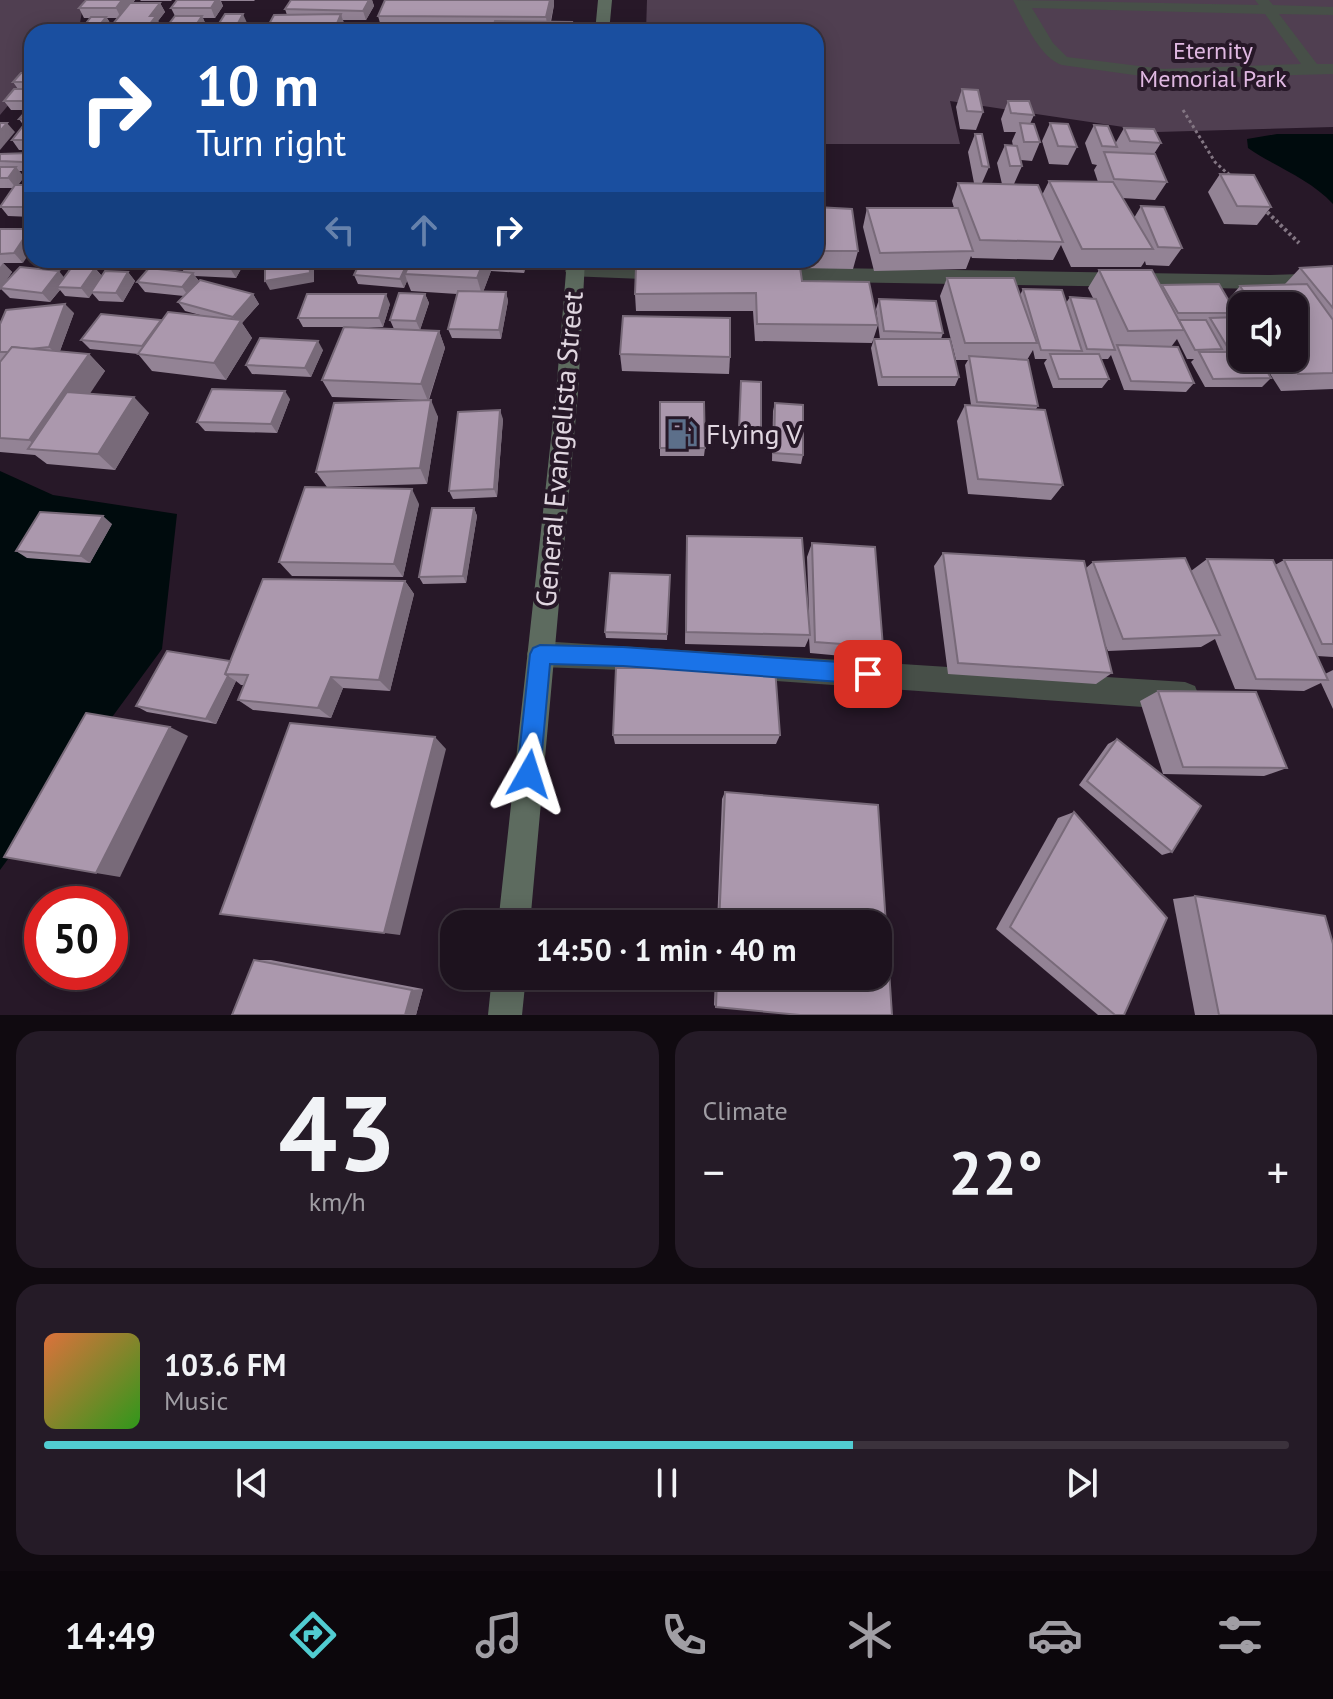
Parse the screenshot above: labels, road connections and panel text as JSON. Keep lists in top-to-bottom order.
{
  "streets": {
    "main road": ["General Evangelista Street"]
  },
  "parks": ["Eternity Memorial Park"],
  "places": {
    "fuel station": ["Flying V"]
  },
  "page": {
    "turn": ["10 m", "Turn right"],
    "limit": "50",
    "trip": "14:50 · 1 min · 40 m",
    "tile": [
      ["43", "km/h"],
      "Climate"
    ],
    "heat": ["−", "22°", "+"],
    "song": ["103.6 FM", "Music"],
    "tabs": "14:49"
  }
}
